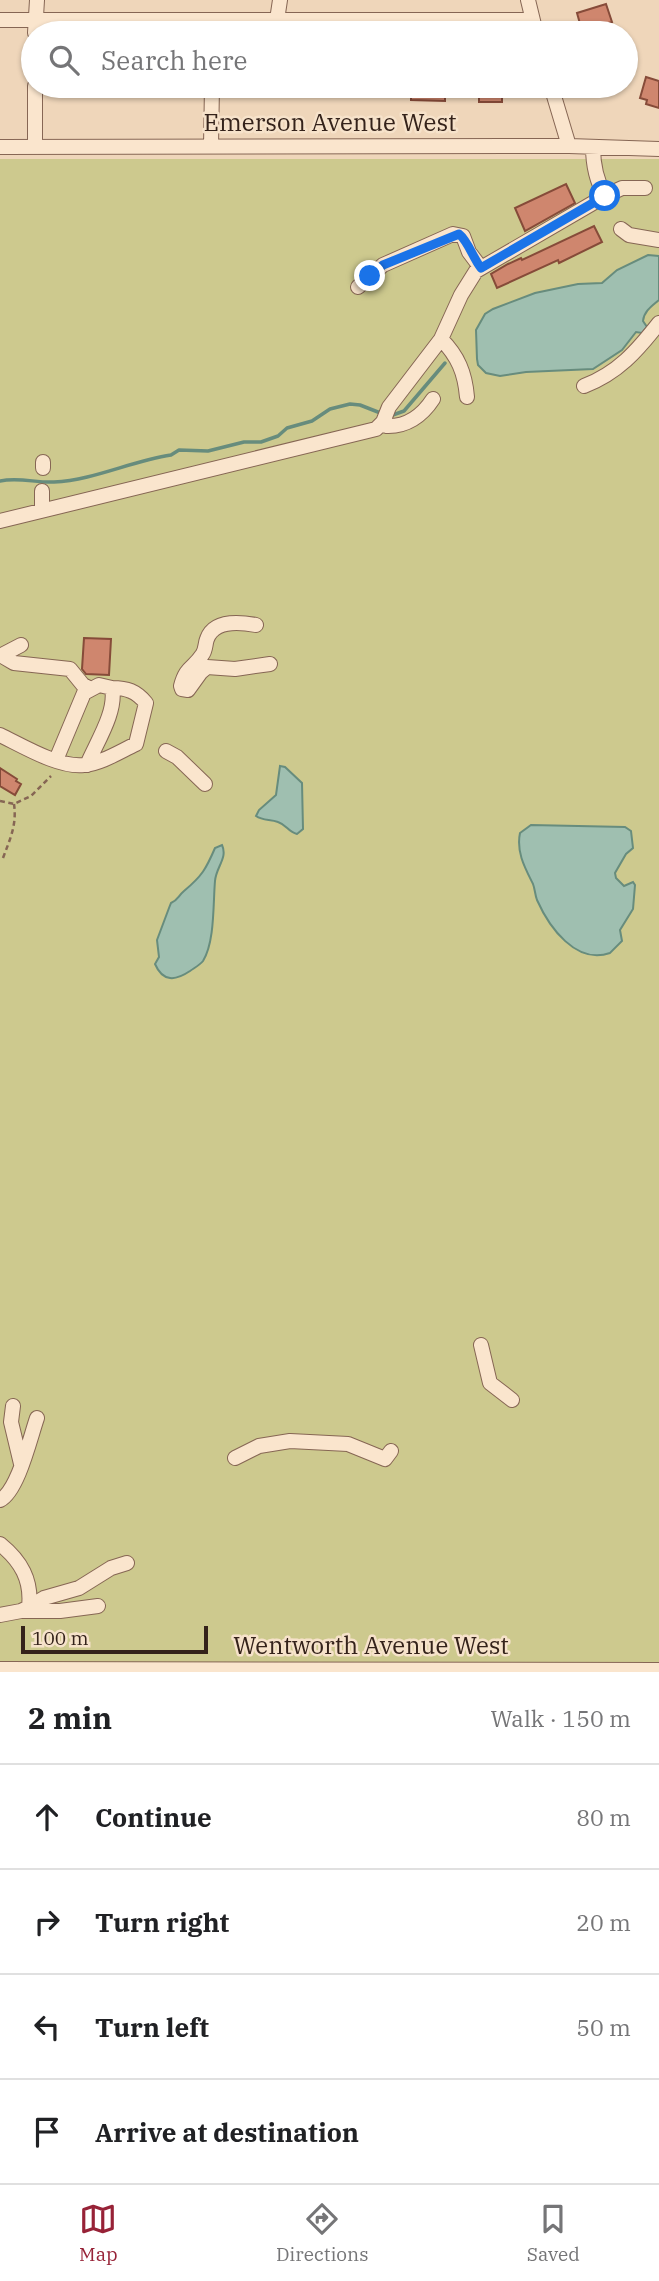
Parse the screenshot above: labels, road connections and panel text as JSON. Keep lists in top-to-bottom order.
{
  "streets": {
    "street": ["Emerson Avenue West", "Wentworth Avenue West"]
  },
  "scale_bar": "100 m",
  "page": {
    "search": "Search here",
    "scale": "100 m",
    "heading": ["2 min", "Walk · 150 m"],
    "list": [
      ["Continue", "80 m"],
      ["Turn right", "20 m"],
      ["Turn left", "50 m"],
      "Arrive at destination"
    ],
    "nav": ["Map", "Directions", "Saved"]
  }
}
